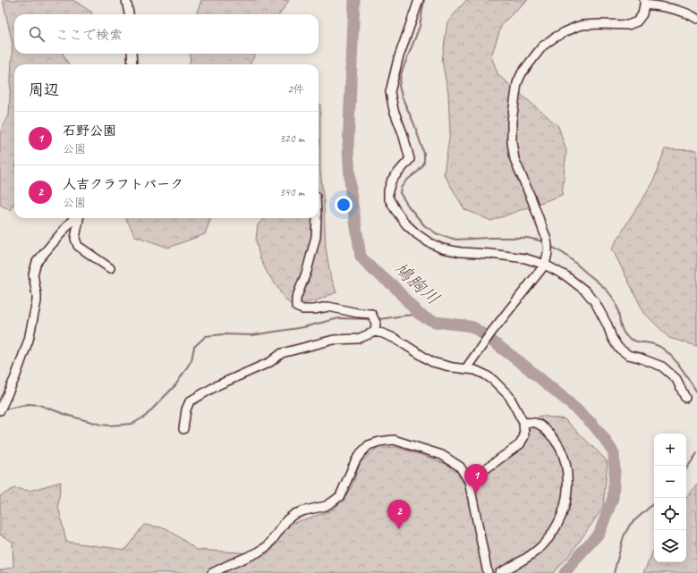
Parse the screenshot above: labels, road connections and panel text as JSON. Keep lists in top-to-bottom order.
{
  "water": ["鳩胸川"],
  "page": {
    "search": "ここで検索",
    "heading": ["周辺", "2件"],
    "list": [
      {
        "mark": "1",
        "name": "石野公園",
        "note": "公園",
        "value": "320 m"
      },
      {
        "mark": "2",
        "name": "人吉クラフトパーク",
        "note": "公園",
        "value": "340 m"
      }
    ],
    "map_buttons": ["+", "−"],
    "pins": ["1", "2"]
  }
}
